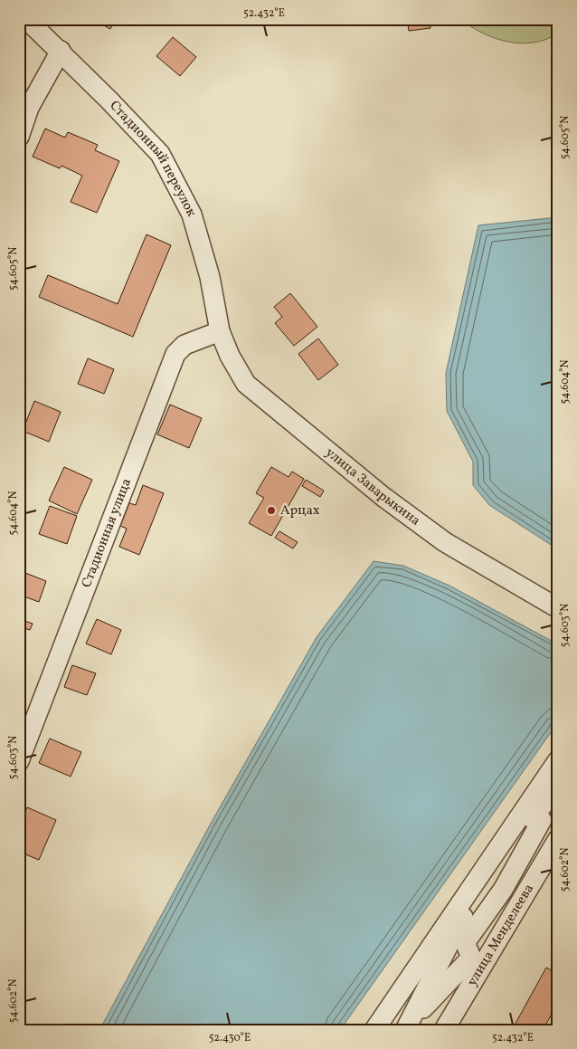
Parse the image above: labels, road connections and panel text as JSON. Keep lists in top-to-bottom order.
{
  "streets": {
    "street": [
      "Стадионный переулок",
      "улица Заварыкина",
      "Стадионная улица",
      "улица Менделеева"
    ]
  },
  "crossings": [
    ["Стадионный переулок", "улица Заварыкина"],
    ["Стадионный переулок", "Стадионная улица"],
    ["улица Заварыкина", "Стадионная улица"]
  ],
  "places": ["Арцах"],
  "coordinates": [
    "52.432°E",
    "54.605°N",
    "54.604°N",
    "54.603°N",
    "54.602°N",
    "52.430°E"
  ]
}
